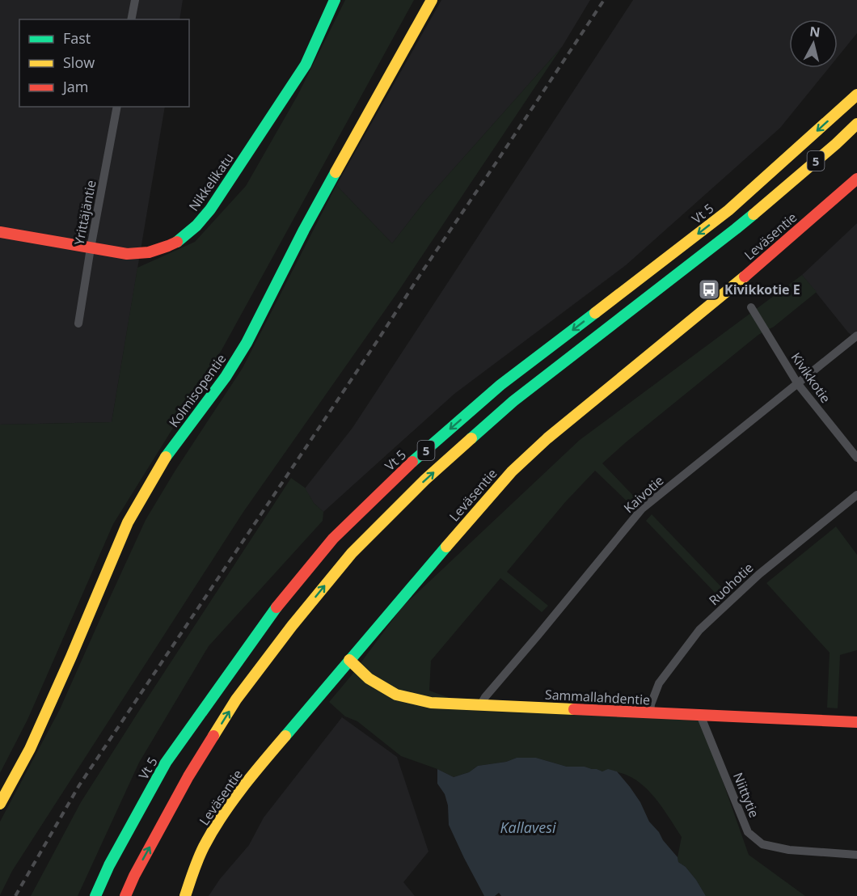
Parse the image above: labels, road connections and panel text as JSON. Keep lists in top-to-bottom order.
{
  "streets": {
    "main road": [
      "5",
      "Nikkelikatu",
      "Vt 5",
      "Leväsentie",
      "Kolmisopentie",
      "Sammallahdentie"
    ],
    "street": [
      "Yrittäjäntie",
      "Kivikkotie",
      "Kaivotie",
      "Ruohotie",
      "Niittytie"
    ]
  },
  "crossings": [
    ["Nikkelikatu", "Yrittäjäntie"],
    ["Leväsentie", "Sammallahdentie"],
    ["Kivikkotie", "Kaivotie"],
    ["Kaivotie", "Sammallahdentie"],
    ["Ruohotie", "Sammallahdentie"],
    ["Sammallahdentie", "Niittytie"]
  ],
  "water": ["Kallavesi"],
  "places": {
    "bus stop": ["Kivikkotie E"]
  },
  "legend": ["Fast", "Slow", "Jam"],
  "north": "top"
}
